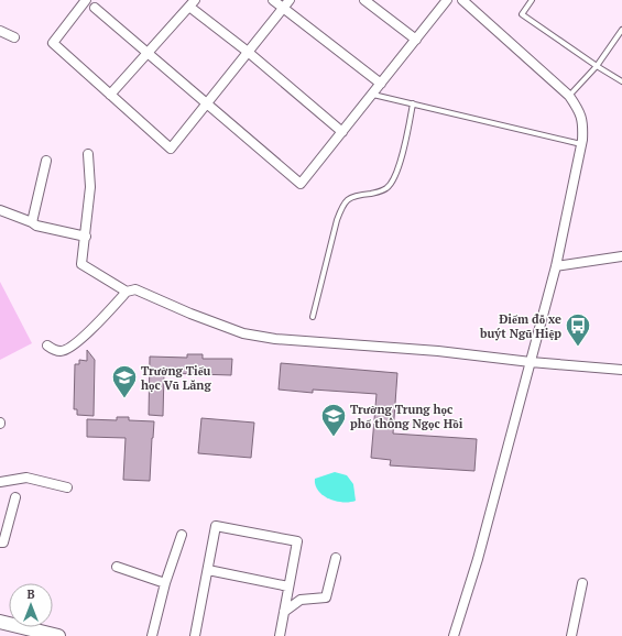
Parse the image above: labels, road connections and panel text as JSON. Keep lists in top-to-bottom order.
{
  "places": {
    "bus stop": ["Điểm đỗ xe buýt Ngũ Hiệp"],
    "school or university": ["Trường Tiểu học Vũ Lăng", "Trường Trung học phổ thông Ngọc Hồi"]
  },
  "north": "top"
}
